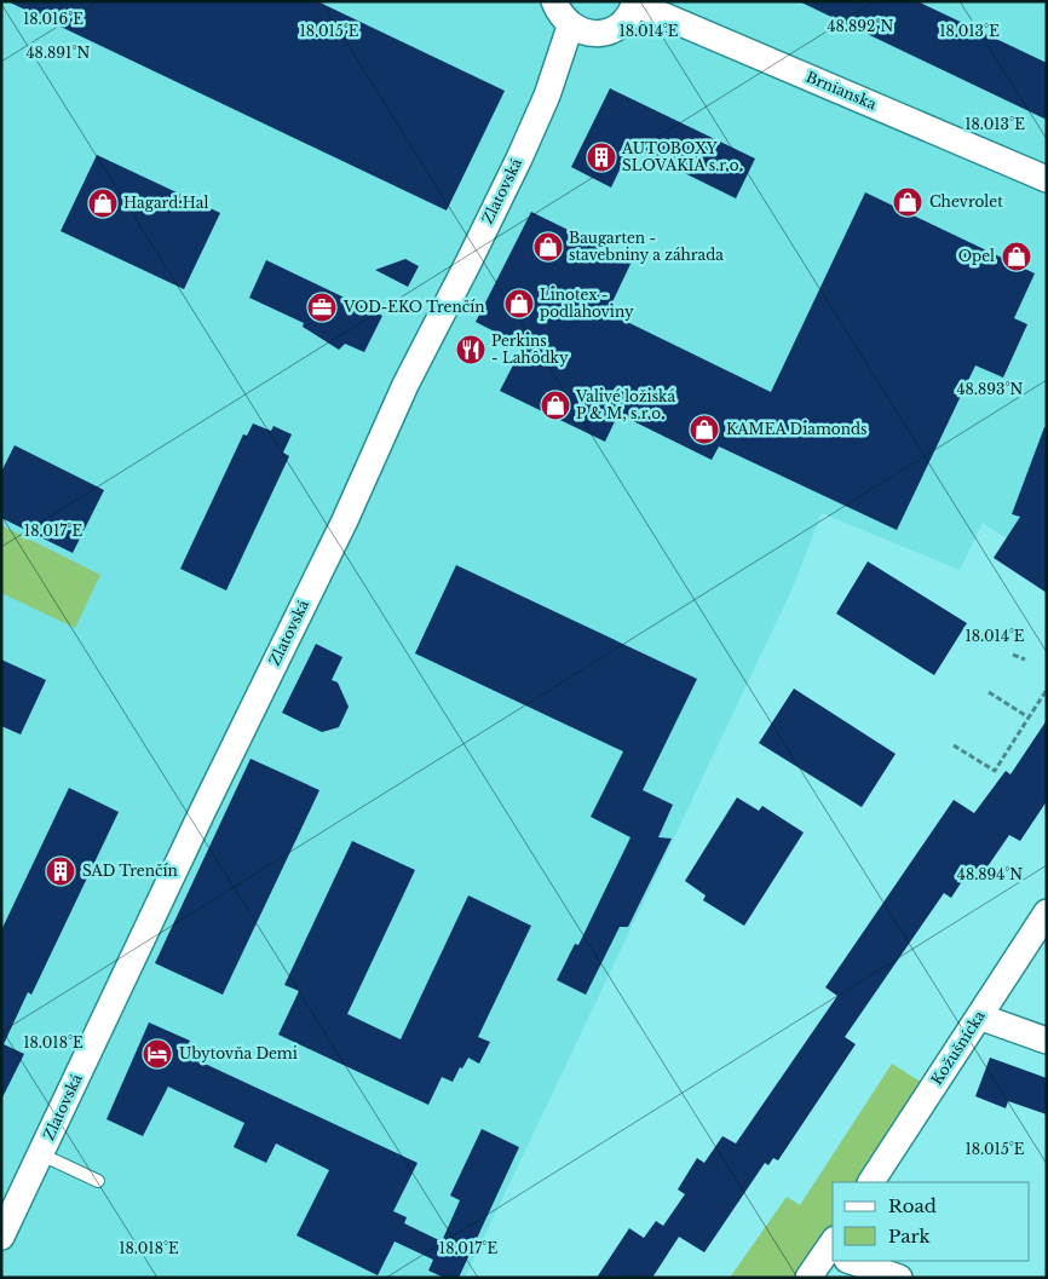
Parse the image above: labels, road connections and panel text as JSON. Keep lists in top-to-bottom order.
{
  "streets": {
    "street": ["Brnianska", "Zlatovská", "Kožušnícka"]
  },
  "places": {
    "building": ["AUTOBOXY SLOVAKIA s.r.o.", "SAD Trenčín"],
    "shop": [
      "Chevrolet",
      "Hagard:Hal",
      "Baugarten - stavebniny a záhrada",
      "Opel",
      "Linotex - podlahoviny",
      "Valivé ložiská P & M, s.r.o.",
      "KAMEA Diamonds"
    ],
    "office": ["VOD-EKO Trenčín"],
    "restaurant": ["Perkins - Lahôdky"],
    "hotel": ["Ubytovňa Demi"]
  },
  "legend": ["Road", "Park"],
  "coordinates": [
    "18.016°E",
    "48.892°N",
    "18.015°E",
    "18.014°E",
    "18.013°E",
    "48.891°N",
    "48.893°N",
    "18.017°E",
    "48.894°N",
    "18.018°E"
  ]
}
